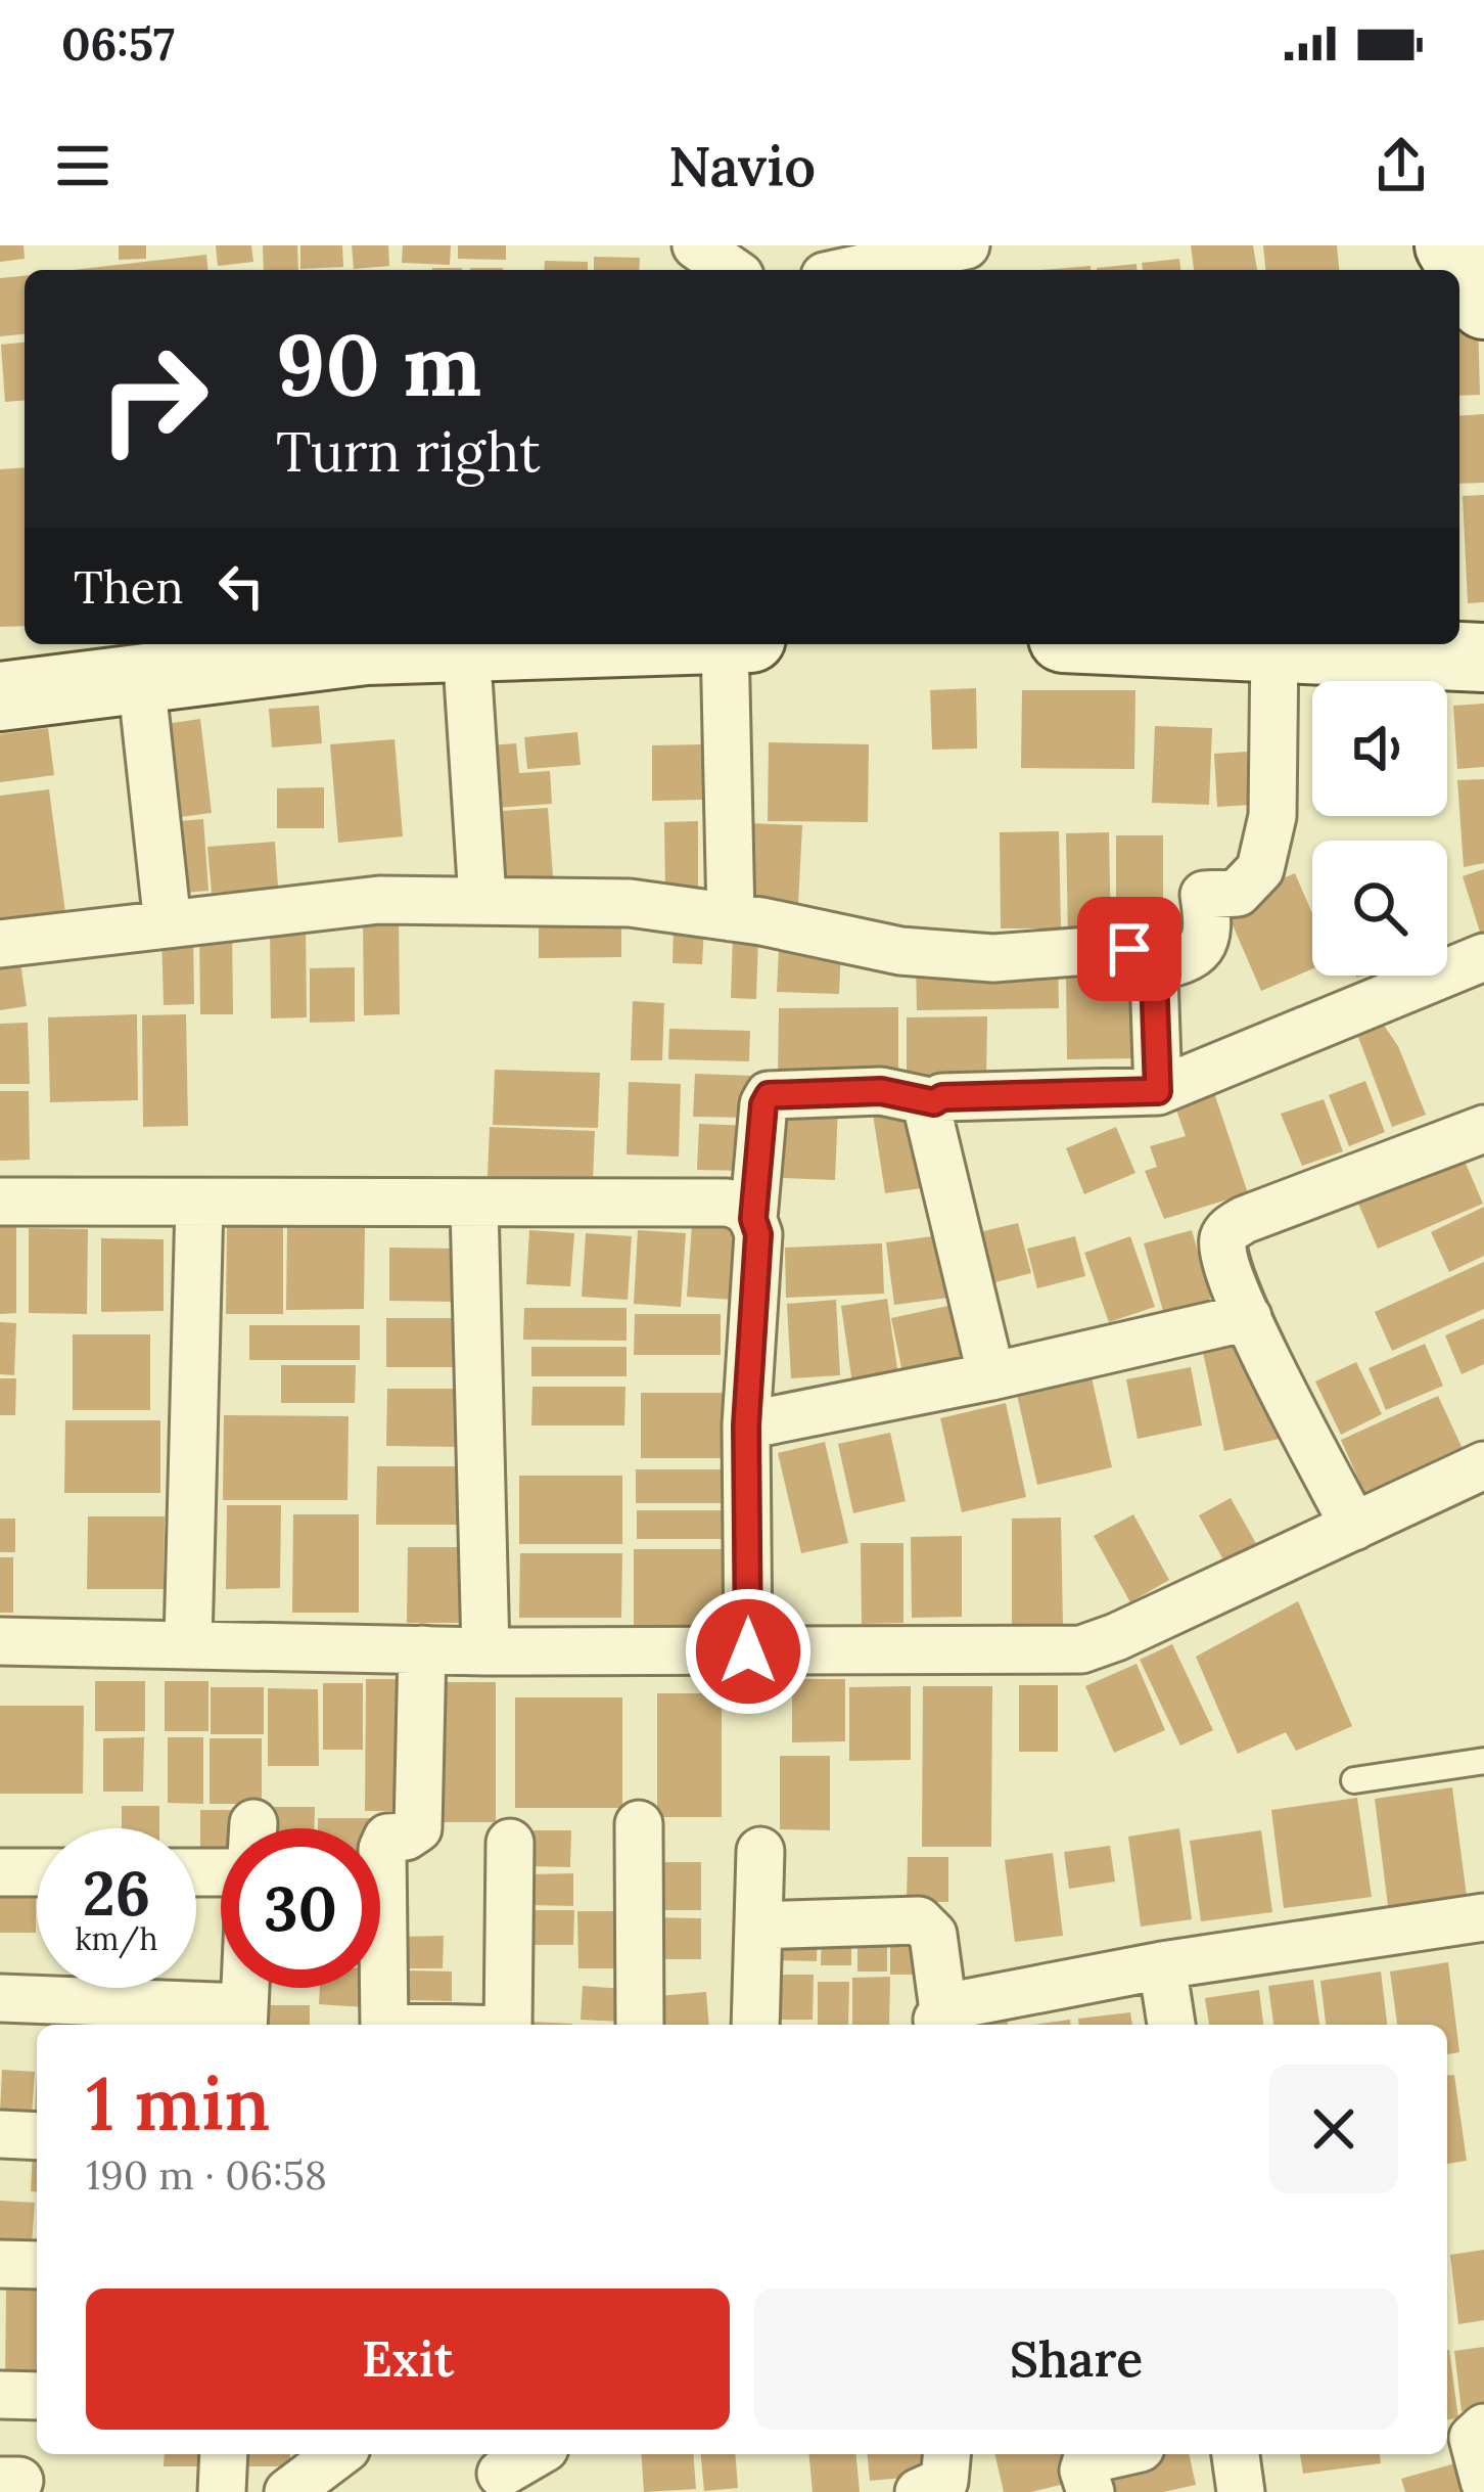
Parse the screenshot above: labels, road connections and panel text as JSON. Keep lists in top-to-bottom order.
{
  "page": {
    "status": "06:57",
    "header": "Navio",
    "turn": ["90 m", "Turn right"],
    "then": "Then",
    "speed": "26 km/h",
    "limit": "30",
    "heading": ["1 min", "190 m · 06:58"],
    "buttons": ["Exit", "Share"]
  }
}
